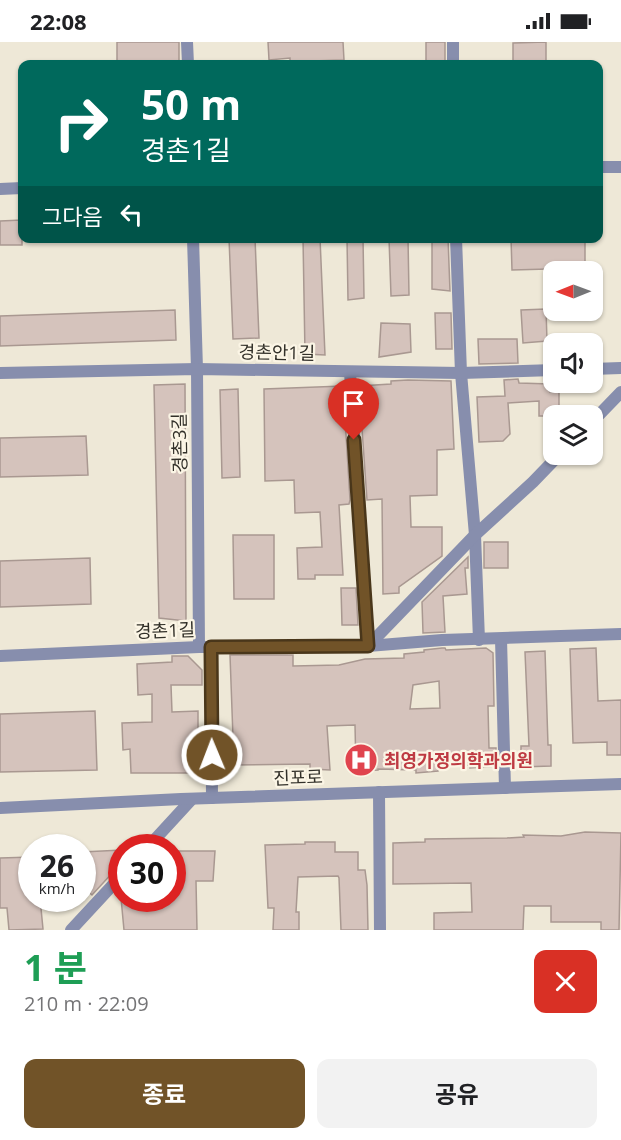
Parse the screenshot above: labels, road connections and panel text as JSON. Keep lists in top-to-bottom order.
{
  "streets": {
    "street": [
      "경촌안1길",
      "경촌3길",
      "경촌1길",
      "진포로"
    ]
  },
  "crossings": [
    ["경촌안1길", "경촌3길"],
    ["경촌3길", "경촌1길"],
    ["경촌3길", "진포로"]
  ],
  "places": {
    "hospital": ["최영가정의학과의원"]
  },
  "north": "left",
  "page": {
    "status": "22:08",
    "turn": ["50 m", "경촌1길"],
    "then": "그다음",
    "speed": "26 km/h",
    "limit": "30",
    "heading": ["1 분", "210 m · 22:09"],
    "buttons": ["종료", "공유"]
  }
}
